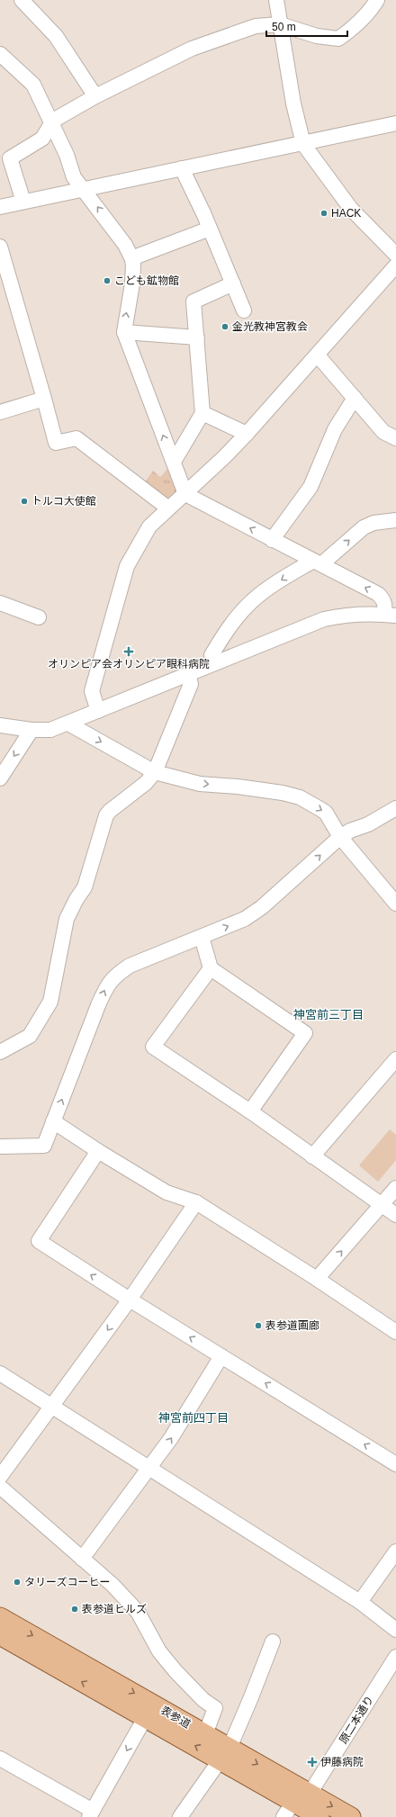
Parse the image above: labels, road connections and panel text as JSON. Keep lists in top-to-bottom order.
{
  "streets": {
    "main road": ["表参道"],
    "street": ["原二本通り"]
  },
  "crossings": [
    ["表参道", "原二本通り"]
  ],
  "districts": ["神宮前三丁目", "神宮前四丁目"],
  "places": {
    "other": [
      "HACK",
      "こども鉱物館",
      "金光教神宮教会",
      "トルコ大使館",
      "表参道画廊",
      "タリーズコーヒー",
      "表参道ヒルズ"
    ],
    "health": ["オリンピア会オリンピア眼科病院", "伊藤病院"]
  },
  "scale_bar": "50 m"
}
